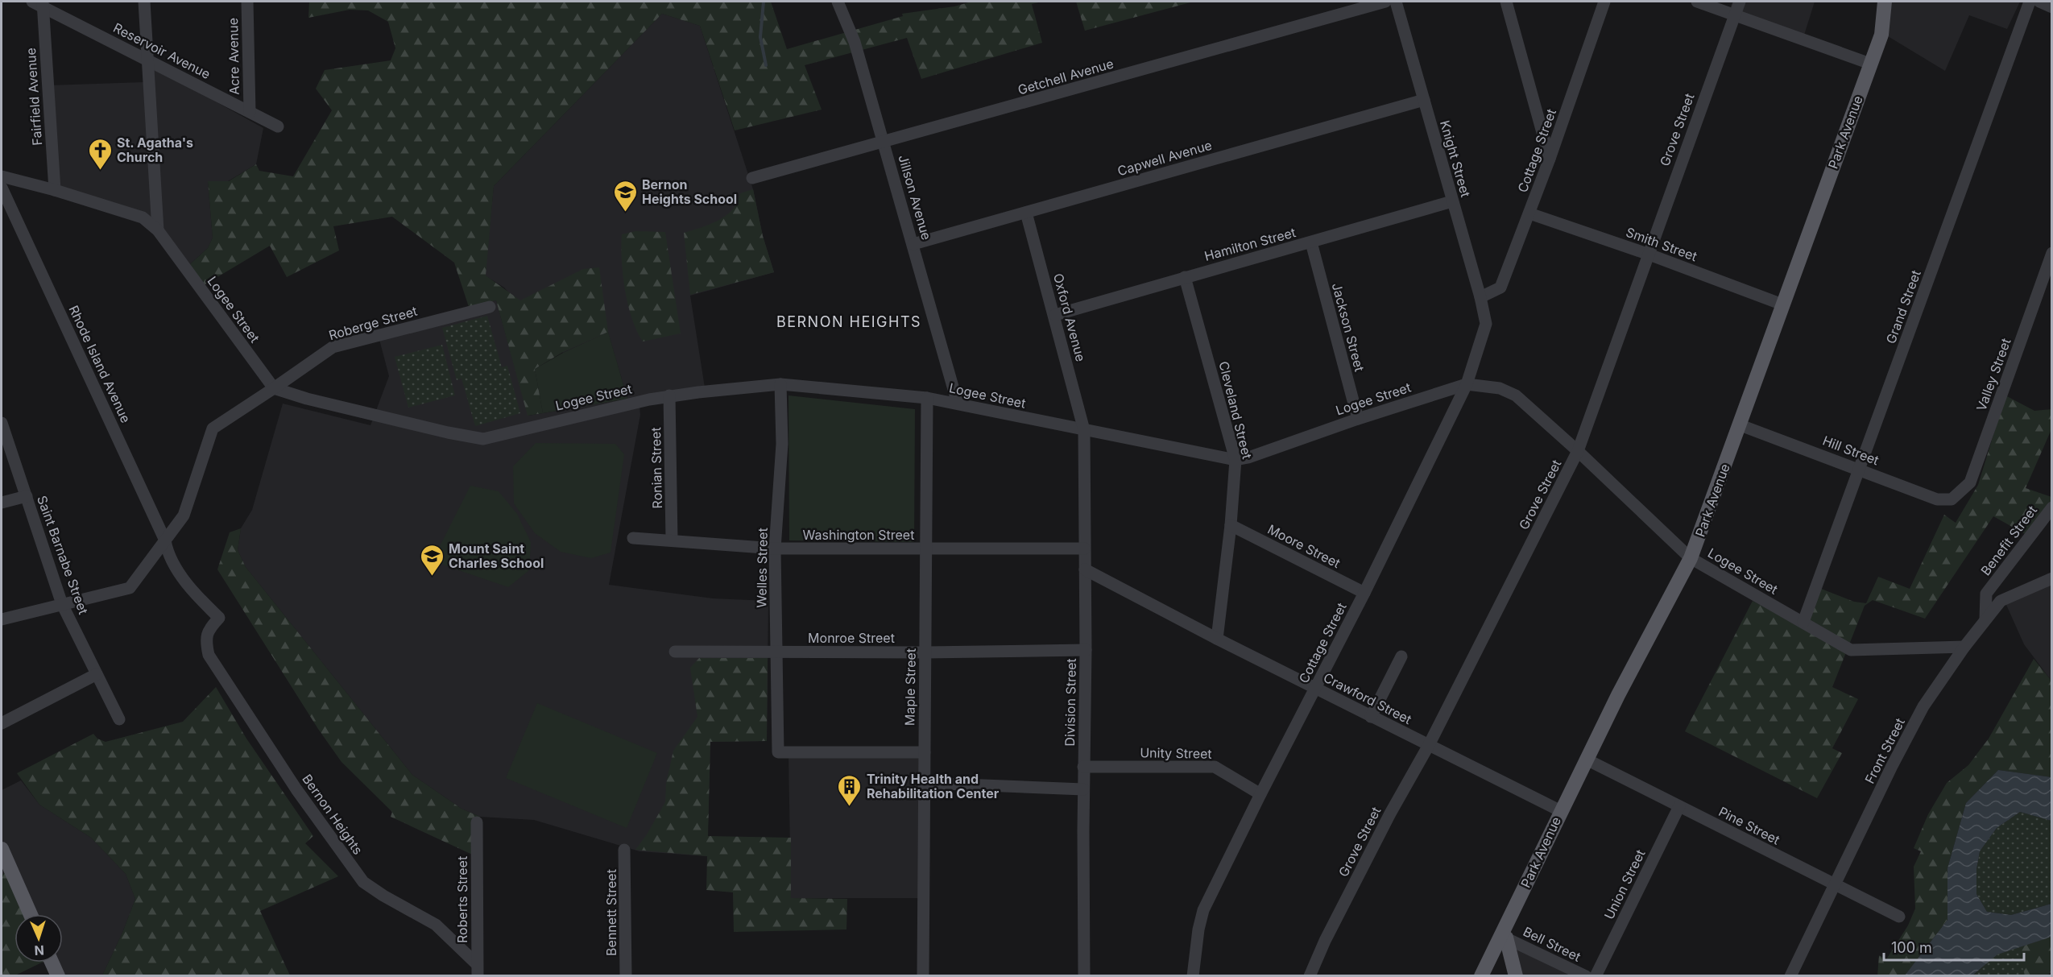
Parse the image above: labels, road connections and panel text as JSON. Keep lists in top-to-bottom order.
{
  "streets": {
    "main road": ["Park Avenue"],
    "street": [
      "Reservoir Avenue",
      "Acre Avenue",
      "Getchell Avenue",
      "Fairfield Avenue",
      "Grove Street",
      "Cottage Street",
      "Capwell Avenue",
      "Knight Street",
      "Jillson Avenue",
      "Hamilton Street",
      "Smith Street",
      "Grand Street",
      "Logee Street",
      "Oxford Avenue",
      "Roberge Street",
      "Jackson Street",
      "Rhode Island Avenue",
      "Valley Street",
      "Cleveland Street",
      "Hill Street",
      "Ronian Street",
      "Washington Street",
      "Benefit Street",
      "Moore Street",
      "Saint Barnabe Street",
      "Welles Street",
      "Monroe Street",
      "Maple Street",
      "Crawford Street",
      "Division Street",
      "Front Street",
      "Unity Street",
      "Bernon Heights",
      "Pine Street",
      "Union Street",
      "Roberts Street",
      "Bennett Street",
      "Bell Street"
    ]
  },
  "crossings": [
    ["Reservoir Avenue", "Acre Avenue"],
    ["Reservoir Avenue", "Fairfield Avenue"],
    ["Getchell Avenue", "Jillson Avenue"],
    ["Fairfield Avenue", "Logee Street"],
    ["Grove Street", "Smith Street"],
    ["Grove Street", "Logee Street"],
    ["Grove Street", "Crawford Street"],
    ["Park Avenue", "Smith Street"],
    ["Park Avenue", "Logee Street"],
    ["Park Avenue", "Hill Street"],
    ["Park Avenue", "Crawford Street"],
    ["Park Avenue", "Pine Street"],
    ["Park Avenue", "Bell Street"],
    ["Cottage Street", "Knight Street"],
    ["Cottage Street", "Smith Street"],
    ["Cottage Street", "Logee Street"],
    ["Cottage Street", "Moore Street"],
    ["Cottage Street", "Crawford Street"],
    ["Cottage Street", "Unity Street"],
    ["Capwell Avenue", "Knight Street"],
    ["Capwell Avenue", "Jillson Avenue"],
    ["Capwell Avenue", "Oxford Avenue"],
    ["Knight Street", "Hamilton Street"],
    ["Jillson Avenue", "Logee Street"],
    ["Hamilton Street", "Oxford Avenue"],
    ["Hamilton Street", "Jackson Street"],
    ["Hamilton Street", "Cleveland Street"],
    ["Grand Street", "Logee Street"],
    ["Grand Street", "Hill Street"],
    ["Logee Street", "Oxford Avenue"],
    ["Logee Street", "Roberge Street"],
    ["Logee Street", "Jackson Street"],
    ["Logee Street", "Cleveland Street"],
    ["Logee Street", "Ronian Street"],
    ["Logee Street", "Welles Street"],
    ["Logee Street", "Maple Street"],
    ["Logee Street", "Division Street"],
    ["Logee Street", "Front Street"],
    ["Oxford Avenue", "Division Street"],
    ["Roberge Street", "Rhode Island Avenue"],
    ["Roberge Street", "Saint Barnabe Street"],
    ["Rhode Island Avenue", "Bernon Heights"],
    ["Valley Street", "Hill Street"],
    ["Cleveland Street", "Moore Street"],
    ["Cleveland Street", "Crawford Street"],
    ["Ronian Street", "Washington Street"],
    ["Washington Street", "Welles Street"],
    ["Washington Street", "Maple Street"],
    ["Washington Street", "Division Street"],
    ["Benefit Street", "Front Street"],
    ["Welles Street", "Monroe Street"],
    ["Welles Street", "Maple Street"],
    ["Monroe Street", "Maple Street"],
    ["Monroe Street", "Division Street"],
    ["Crawford Street", "Division Street"],
    ["Division Street", "Unity Street"],
    ["Front Street", "Pine Street"],
    ["Bernon Heights", "Roberts Street"],
    ["Pine Street", "Union Street"]
  ],
  "districts": ["BERNON HEIGHTS"],
  "places": {
    "church": ["St. Agatha's Church"],
    "school or university": ["Bernon Heights School", "Mount Saint Charles School"],
    "building": ["Trinity Health and Rehabilitation Center"]
  },
  "scale_bar": "100 m",
  "north": "bottom"
}
